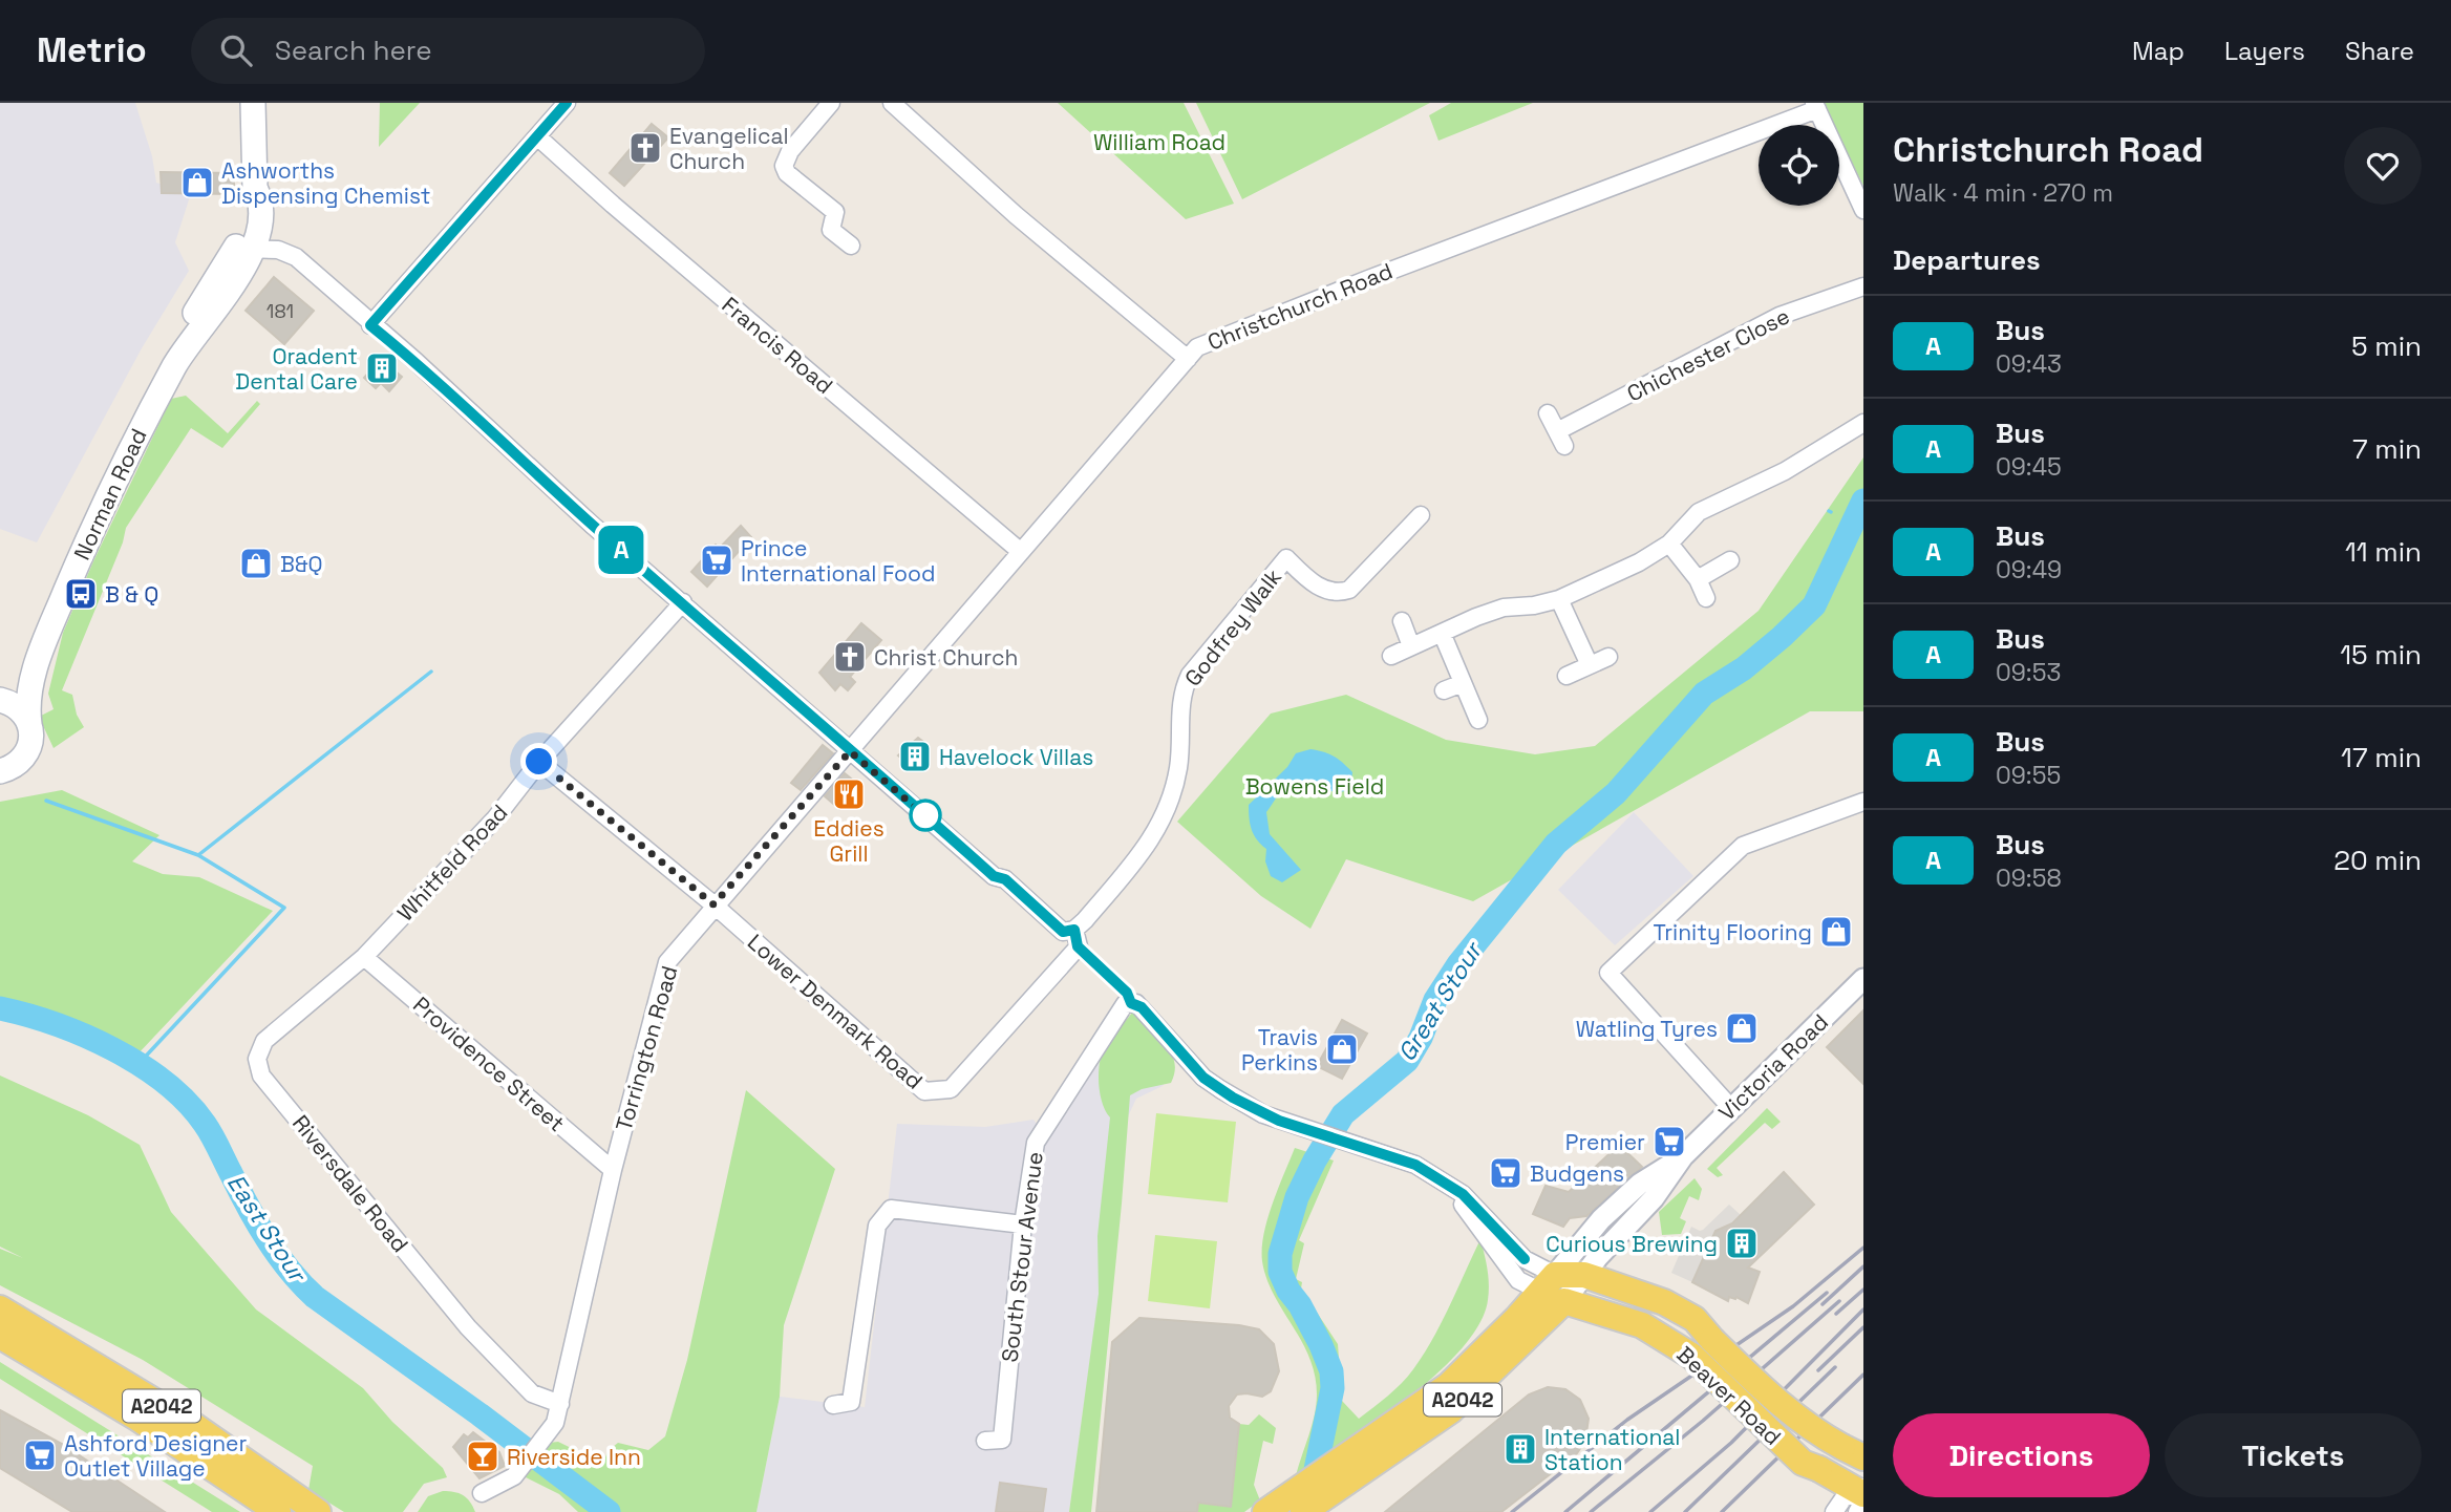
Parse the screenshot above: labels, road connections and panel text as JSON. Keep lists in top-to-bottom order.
{
  "streets": {
    "main road": ["Norman Road", "Beaver Road", "A2042"],
    "street": [
      "Christchurch Road",
      "Francis Road",
      "Chichester Close",
      "Godfrey Walk",
      "Whitfeld Road",
      "Lower Denmark Road",
      "Torrington Road",
      "Providence Street",
      "Victoria Road",
      "Riversdale Road",
      "South Stour Avenue"
    ]
  },
  "crossings": [
    ["Christchurch Road", "Francis Road"],
    ["Christchurch Road", "Torrington Road"],
    ["Godfrey Walk", "Lower Denmark Road"],
    ["Whitfeld Road", "Lower Denmark Road"],
    ["Whitfeld Road", "Providence Street"],
    ["Whitfeld Road", "Riversdale Road"],
    ["Lower Denmark Road", "Torrington Road"],
    ["Torrington Road", "Providence Street"],
    ["Torrington Road", "Riversdale Road"],
    ["Providence Street", "Riversdale Road"],
    ["Victoria Road", "Beaver Road"],
    ["Victoria Road", "A2042"],
    ["South Stour Avenue", "Beaver Road"],
    ["Beaver Road", "A2042"]
  ],
  "water": ["Great Stour", "East Stour"],
  "parks": ["William Road", "Bowens Field"],
  "places": {
    "church": ["Evangelical Church", "Christ Church"],
    "shop": [
      "Ashworths Dispensing Chemist",
      "B&Q",
      "Trinity Flooring",
      "Watling Tyres",
      "Travis Perkins"
    ],
    "building": [
      "Oradent Dental Care",
      "Havelock Villas",
      "Curious Brewing",
      "International Station"
    ],
    "supermarket": [
      "Prince International Food",
      "Premier",
      "Budgens",
      "Ashford Designer Outlet Village"
    ],
    "bus stop": ["B & Q"],
    "restaurant": ["Eddies Grill"],
    "bar": ["Riverside Inn"]
  },
  "lines": ["bus line A"],
  "house_numbers": ["181"],
  "page": {
    "header": "Metrio",
    "search": "Search here",
    "nav": ["Map", "Layers", "Share"],
    "on_map": "A",
    "heading": [
      ["Christchurch Road", "Walk · 4 min · 270 m"],
      "Departures"
    ],
    "list": [
      {
        "mark": "A",
        "name": "Bus",
        "note": "09:43",
        "value": "5 min"
      },
      {
        "mark": "A",
        "name": "Bus",
        "note": "09:45",
        "value": "7 min"
      },
      {
        "mark": "A",
        "name": "Bus",
        "note": "09:49",
        "value": "11 min"
      },
      {
        "mark": "A",
        "name": "Bus",
        "note": "09:53",
        "value": "15 min"
      },
      {
        "mark": "A",
        "name": "Bus",
        "note": "09:55",
        "value": "17 min"
      },
      {
        "mark": "A",
        "name": "Bus",
        "note": "09:58",
        "value": "20 min"
      }
    ],
    "buttons": ["Directions", "Tickets"]
  }
}
